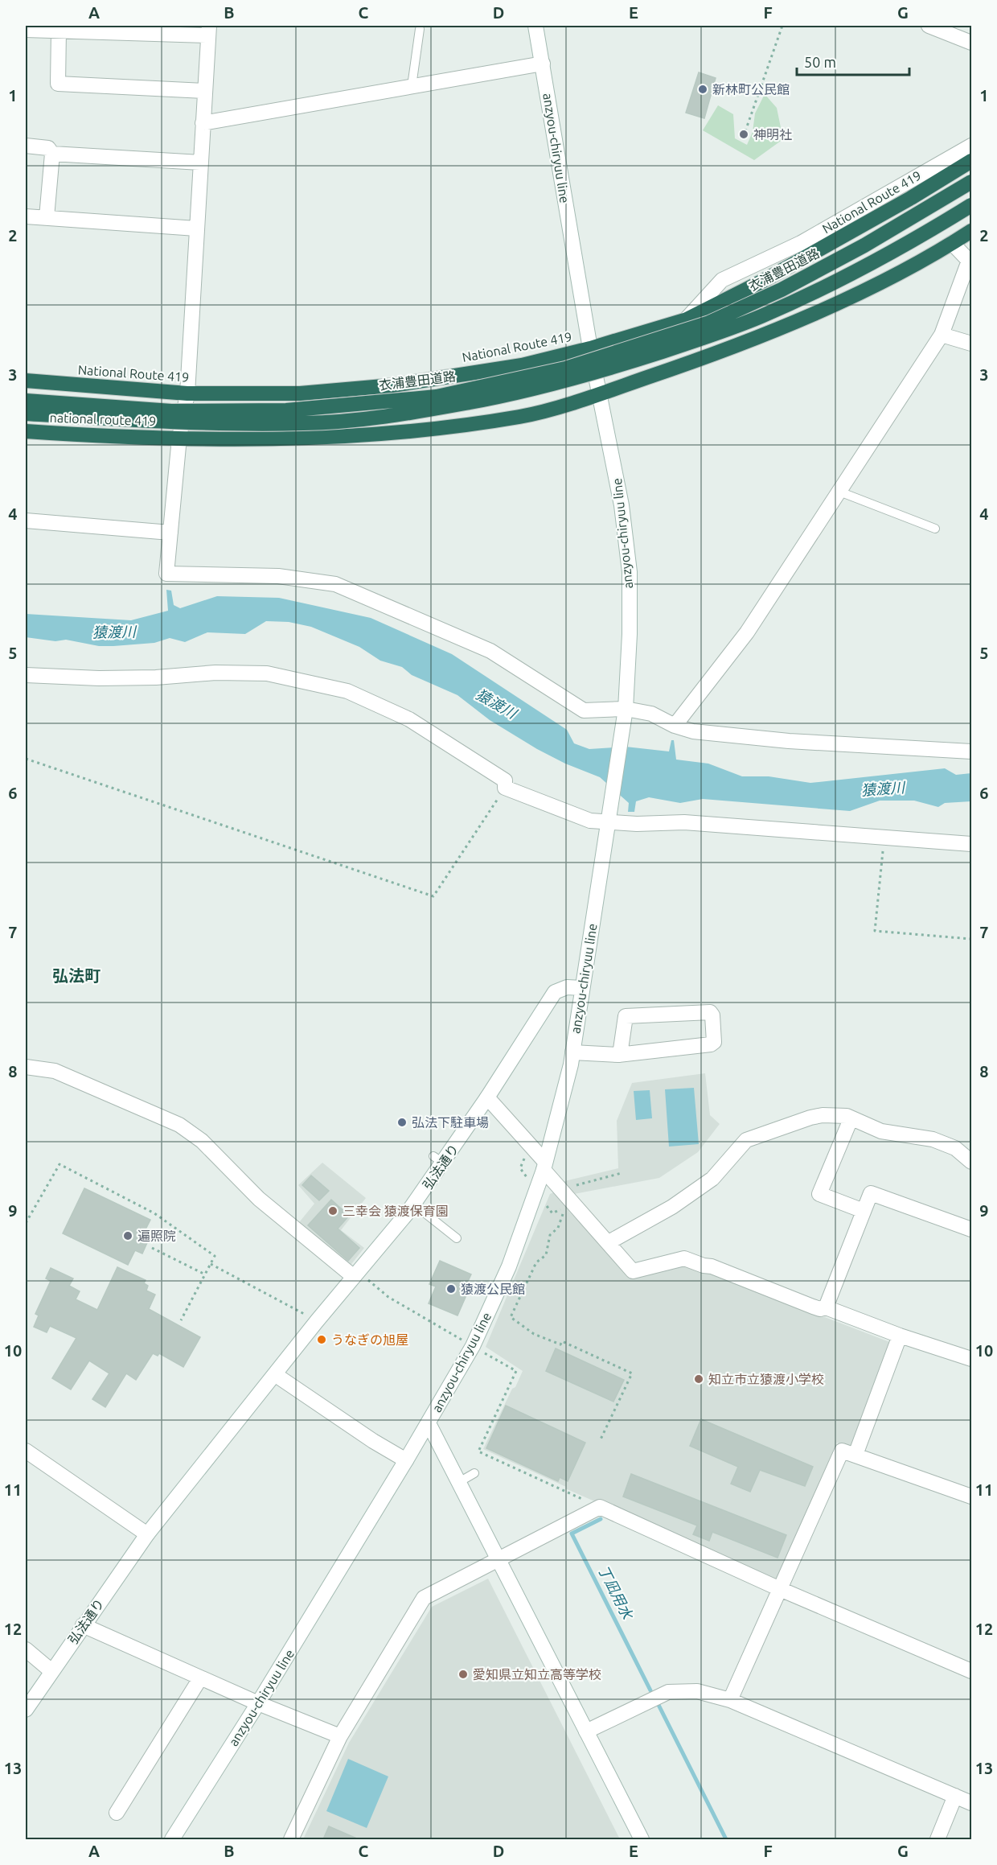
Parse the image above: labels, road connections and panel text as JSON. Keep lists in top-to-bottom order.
{
  "streets": {
    "highway": ["National Route 419", "衣浦豊田道路", "national route 419"],
    "street": ["anzyou-chiryuu line", "弘法通り"]
  },
  "crossings": [
    ["anzyou-chiryuu line", "National Route 419"],
    ["anzyou-chiryuu line", "弘法通り"]
  ],
  "districts": ["弘法町"],
  "water": ["猿渡川", "丁凪用水"],
  "places": [
    "新林町公民館",
    "神明社",
    "弘法下駐車場",
    "三幸会 猿渡保育園",
    "遍照院",
    "猿渡公民館",
    "うなぎの旭屋",
    "知立市立猿渡小学校",
    "愛知県立知立高等学校"
  ],
  "scale_bar": "50 m",
  "grid": {
    "columns": [
      "A",
      "B",
      "C",
      "D",
      "E",
      "F",
      "G"
    ],
    "rows": [
      "1",
      "2",
      "3",
      "4",
      "5",
      "6",
      "7",
      "8",
      "9",
      "10",
      "11",
      "12",
      "13"
    ]
  }
}
